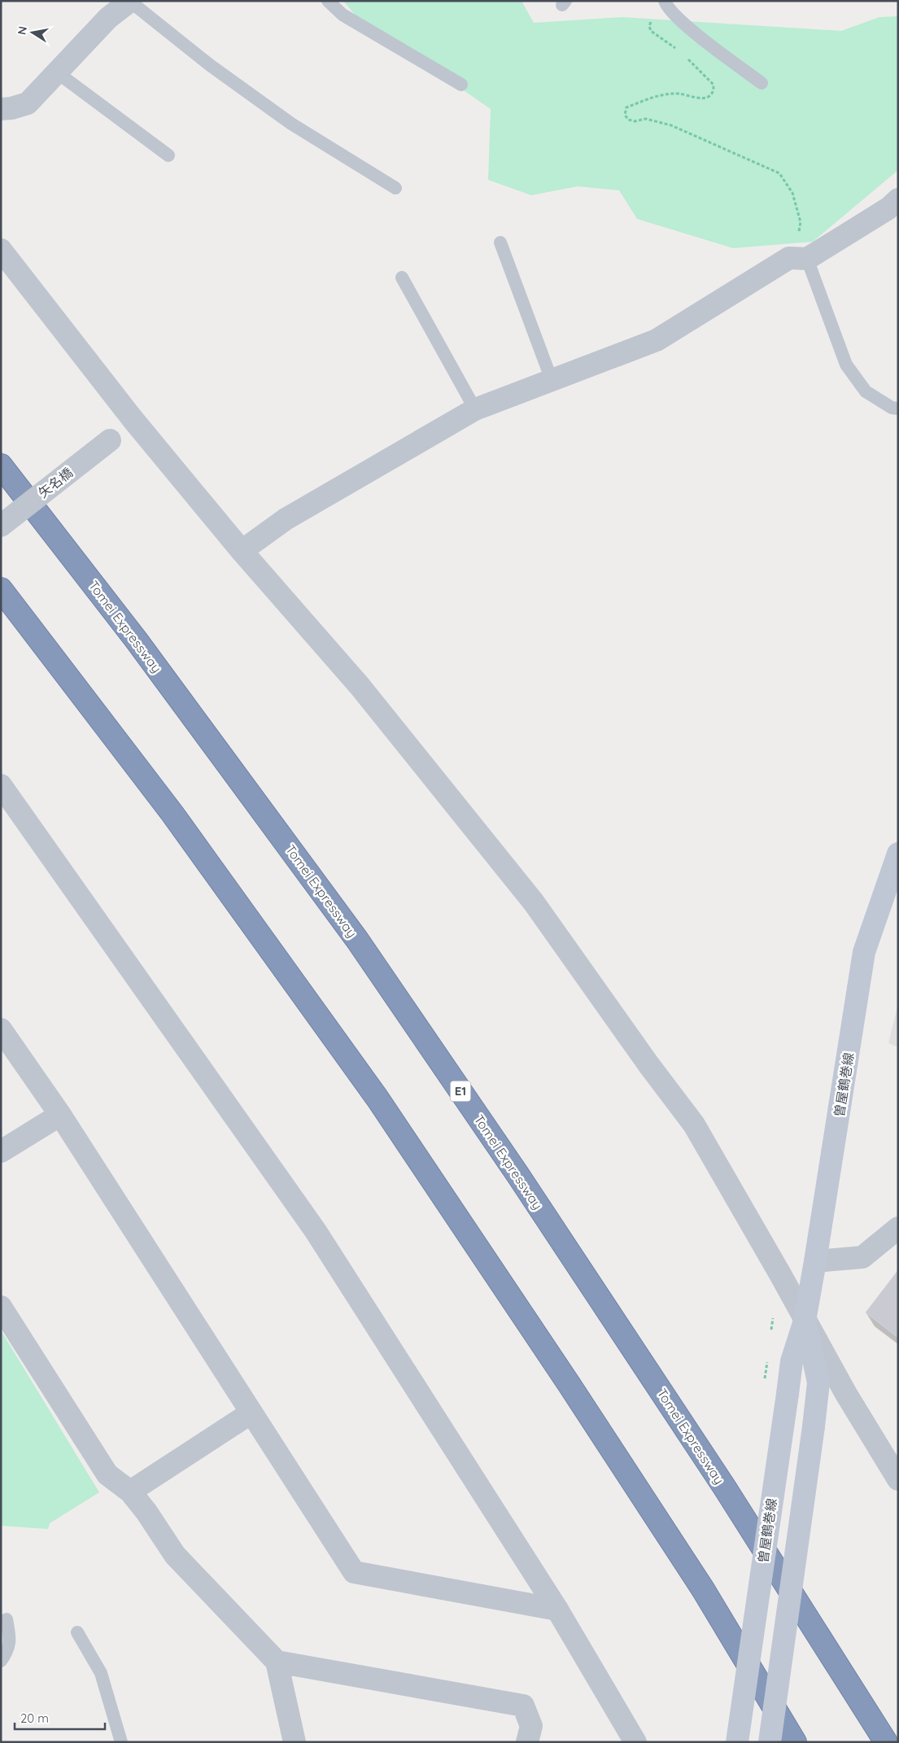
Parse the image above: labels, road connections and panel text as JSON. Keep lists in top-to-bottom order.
{
  "streets": {
    "highway": ["Tomei Expressway", "E1"],
    "main road": ["曽屋鶴巻線"],
    "street": ["矢名橋"]
  },
  "scale_bar": "20 m",
  "north": "left"
}
